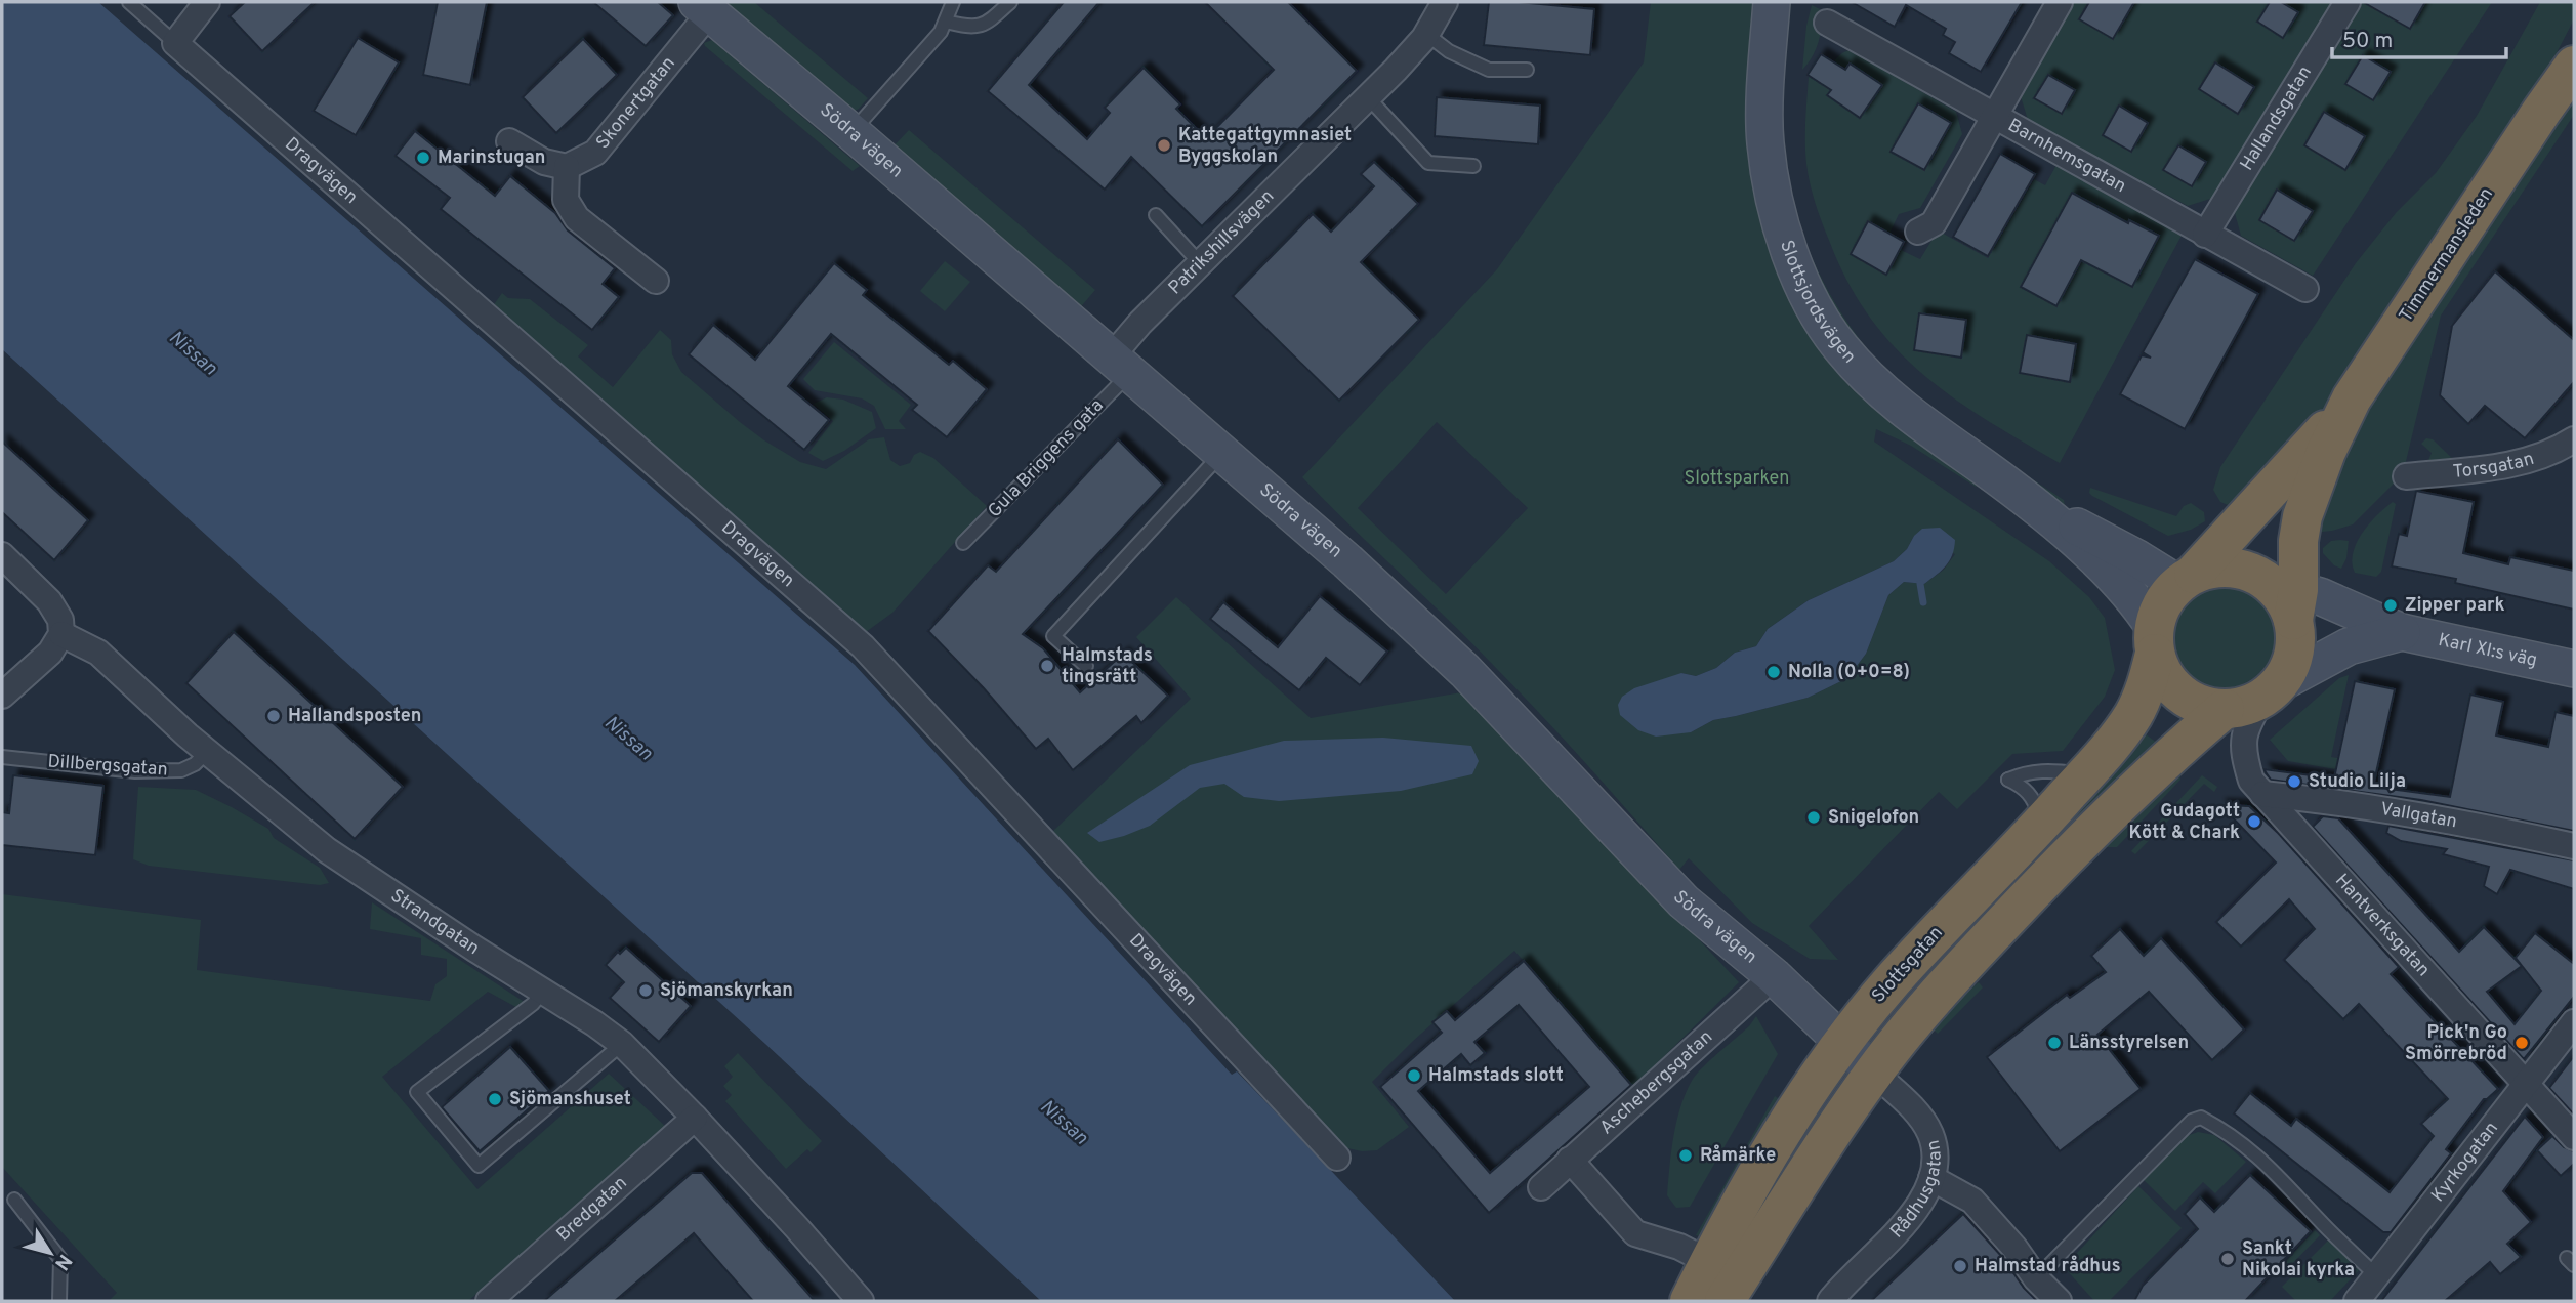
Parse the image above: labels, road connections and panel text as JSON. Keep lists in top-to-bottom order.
{
  "streets": {
    "highway": ["Timmermansleden", "Slottsgatan"],
    "street": [
      "Skonertgatan",
      "Hallandsgatan",
      "Södra vägen",
      "Barnhemsgatan",
      "Dragvägen",
      "Patrikshillsvägen",
      "Slottsjordsvägen",
      "Torsgatan",
      "Karl XI:s väg",
      "Vallgatan",
      "Strandgatan",
      "Hantverksgatan",
      "Aschebergsgatan",
      "Kyrkogatan",
      "Rådhusgatan",
      "Bredgatan"
    ],
    "lane": ["Gula Briggens gata", "Dillbergsgatan"]
  },
  "crossings": [
    ["Skonertgatan", "Södra vägen"],
    ["Hallandsgatan", "Barnhemsgatan"],
    ["Södra vägen", "Patrikshillsvägen"],
    ["Södra vägen", "Gula Briggens gata"],
    ["Södra vägen", "Slottsgatan"],
    ["Södra vägen", "Aschebergsgatan"],
    ["Södra vägen", "Rådhusgatan"],
    ["Patrikshillsvägen", "Gula Briggens gata"],
    ["Timmermansleden", "Slottsjordsvägen"],
    ["Timmermansleden", "Karl XI:s väg"],
    ["Timmermansleden", "Hantverksgatan"],
    ["Timmermansleden", "Slottsgatan"],
    ["Slottsjordsvägen", "Karl XI:s väg"],
    ["Slottsjordsvägen", "Hantverksgatan"],
    ["Slottsjordsvägen", "Slottsgatan"],
    ["Karl XI:s väg", "Hantverksgatan"],
    ["Karl XI:s väg", "Slottsgatan"],
    ["Dillbergsgatan", "Strandgatan"],
    ["Vallgatan", "Hantverksgatan"],
    ["Strandgatan", "Bredgatan"],
    ["Hantverksgatan", "Slottsgatan"],
    ["Hantverksgatan", "Kyrkogatan"]
  ],
  "water": ["Nissan"],
  "parks": ["Slottsparken"],
  "places": [
    "Kattegattgymnasiet Byggskolan",
    "Marinstugan",
    "Zipper park",
    "Halmstads tingsrätt",
    "Nolla (0+0=8)",
    "Hallandsposten",
    "Studio Lilja",
    "Snigelofon",
    "Gudagott Kött & Chark",
    "Sjömanskyrkan",
    "Länsstyrelsen",
    "Pick'n Go Smörrebröd",
    "Halmstads slott",
    "Sjömanshuset",
    "Råmärke",
    "Sankt Nikolai kyrka",
    "Halmstad rådhus"
  ],
  "scale_bar": "50 m",
  "north": "bottom right"
}
